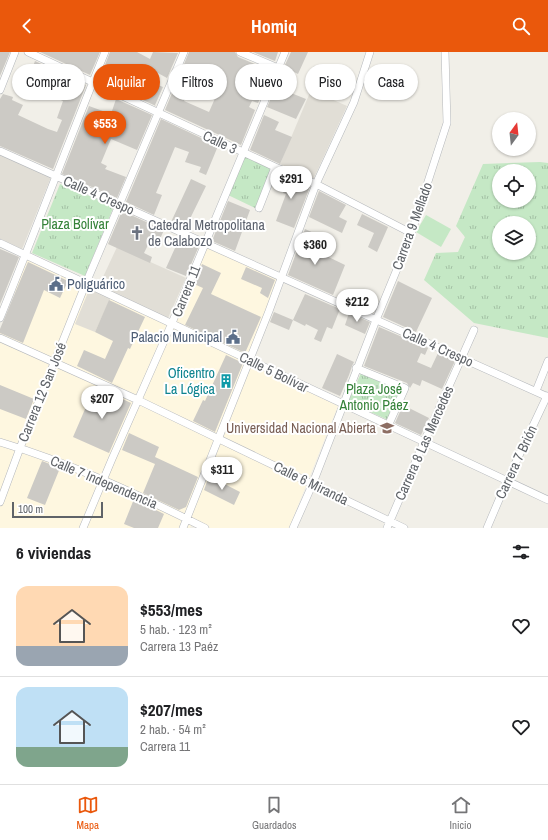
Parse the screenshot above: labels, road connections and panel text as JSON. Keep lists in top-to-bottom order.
{
  "streets": {
    "street": [
      "Calle 3",
      "Calle 4 Crespo",
      "Carrera 9 Mellado",
      "Carrera 11",
      "Calle 5 Bolívar",
      "Carrera 12 San José",
      "Carrera 8 Las Mercedes",
      "Carrera 7 Brión",
      "Calle 7 Independencia",
      "Calle 6 Miranda"
    ]
  },
  "crossings": [
    ["Calle 3", "Carrera 9 Mellado"],
    ["Calle 3", "Carrera 11"],
    ["Calle 4 Crespo", "Carrera 9 Mellado"],
    ["Calle 4 Crespo", "Carrera 11"],
    ["Calle 4 Crespo", "Carrera 12 San José"],
    ["Calle 4 Crespo", "Carrera 8 Las Mercedes"],
    ["Calle 4 Crespo", "Carrera 7 Brión"],
    ["Carrera 9 Mellado", "Calle 5 Bolívar"],
    ["Carrera 9 Mellado", "Calle 6 Miranda"],
    ["Carrera 11", "Calle 5 Bolívar"],
    ["Carrera 11", "Calle 7 Independencia"],
    ["Carrera 11", "Calle 6 Miranda"],
    ["Calle 5 Bolívar", "Carrera 12 San José"],
    ["Calle 5 Bolívar", "Carrera 8 Las Mercedes"],
    ["Calle 5 Bolívar", "Carrera 7 Brión"],
    ["Carrera 12 San José", "Calle 7 Independencia"],
    ["Carrera 12 San José", "Calle 6 Miranda"],
    ["Carrera 8 Las Mercedes", "Calle 6 Miranda"]
  ],
  "parks": ["Plaza Bolívar", "Plaza José Antonio Páez"],
  "places": {
    "church": ["Catedral Metropolitana de Calabozo"],
    "public building": ["Poliguárico", "Palacio Municipal"],
    "building": ["Oficentro La Lógica"],
    "school or university": ["Universidad Nacional Abierta"]
  },
  "scale_bar": "100 m",
  "north": "top",
  "page": {
    "header": "Homiq",
    "chip": [
      "Comprar",
      "Alquilar",
      "Filtros",
      "Nuevo",
      "Piso",
      "Casa"
    ],
    "price": [
      "$553",
      "$291",
      "$360",
      "$212",
      "$207",
      "$311"
    ],
    "scale": "100 m",
    "heading": "6 viviendas",
    "list": [
      {
        "name": "$553/mes",
        "note": "5 hab. · 123 m² · Carrera 13 Paéz"
      },
      {
        "name": "$207/mes",
        "note": "2 hab. · 54 m² · Carrera 11"
      }
    ],
    "tabs": ["Mapa", "Guardados", "Inicio"]
  }
}
